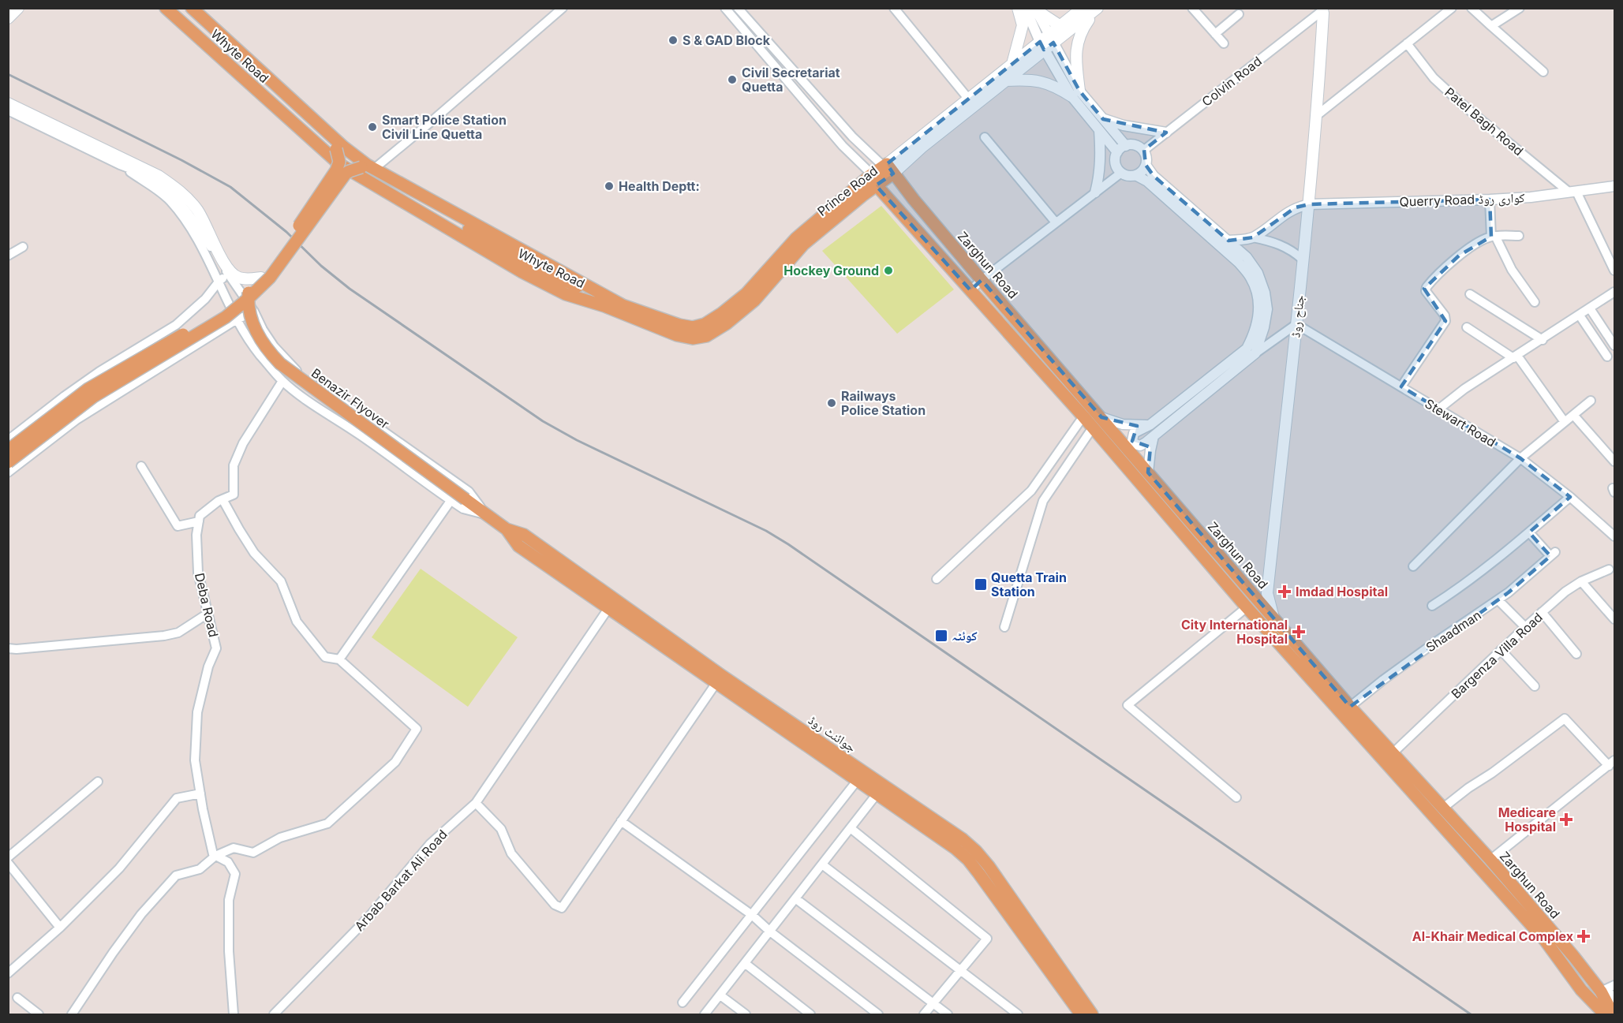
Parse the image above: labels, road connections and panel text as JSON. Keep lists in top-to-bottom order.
{
  "streets": {
    "main road": [
      "Whyte Road",
      "Prince Road",
      "Zarghun Road",
      "جناح روڈ",
      "Benazir Flyover",
      "جوائنٹ روڈ"
    ],
    "street": [
      "Colvin Road",
      "Patel Bagh Road",
      "Querry Road کواری روڈ",
      "Stewart Road",
      "Deba Road",
      "Shaadman",
      "Bargenza Villa Road",
      "Arbab Barkat Ali Road"
    ]
  },
  "crossings": [
    ["Whyte Road", "Prince Road"],
    ["Colvin Road", "جناح روڈ"],
    ["Patel Bagh Road", "Querry Road کواری روڈ"],
    ["Prince Road", "Zarghun Road"],
    ["Querry Road کواری روڈ", "جناح روڈ"],
    ["Zarghun Road", "جناح روڈ"],
    ["Zarghun Road", "Shaadman"],
    ["Zarghun Road", "Bargenza Villa Road"],
    ["جناح روڈ", "Stewart Road"],
    ["Benazir Flyover", "جوائنٹ روڈ"],
    ["جوائنٹ روڈ", "Arbab Barkat Ali Road"]
  ],
  "places": {
    "other": [
      "S & GAD Block",
      "Civil Secretariat Quetta",
      "Smart Police Station Civil Line Quetta",
      "Health Deptt:",
      "Hockey Ground",
      "Railways Police Station"
    ],
    "transit": ["Quetta Train Station", "کوئٹہ"],
    "health": [
      "Imdad Hospital",
      "City International Hospital",
      "Medicare Hospital",
      "Al-Khair Medical Complex"
    ]
  }
}
